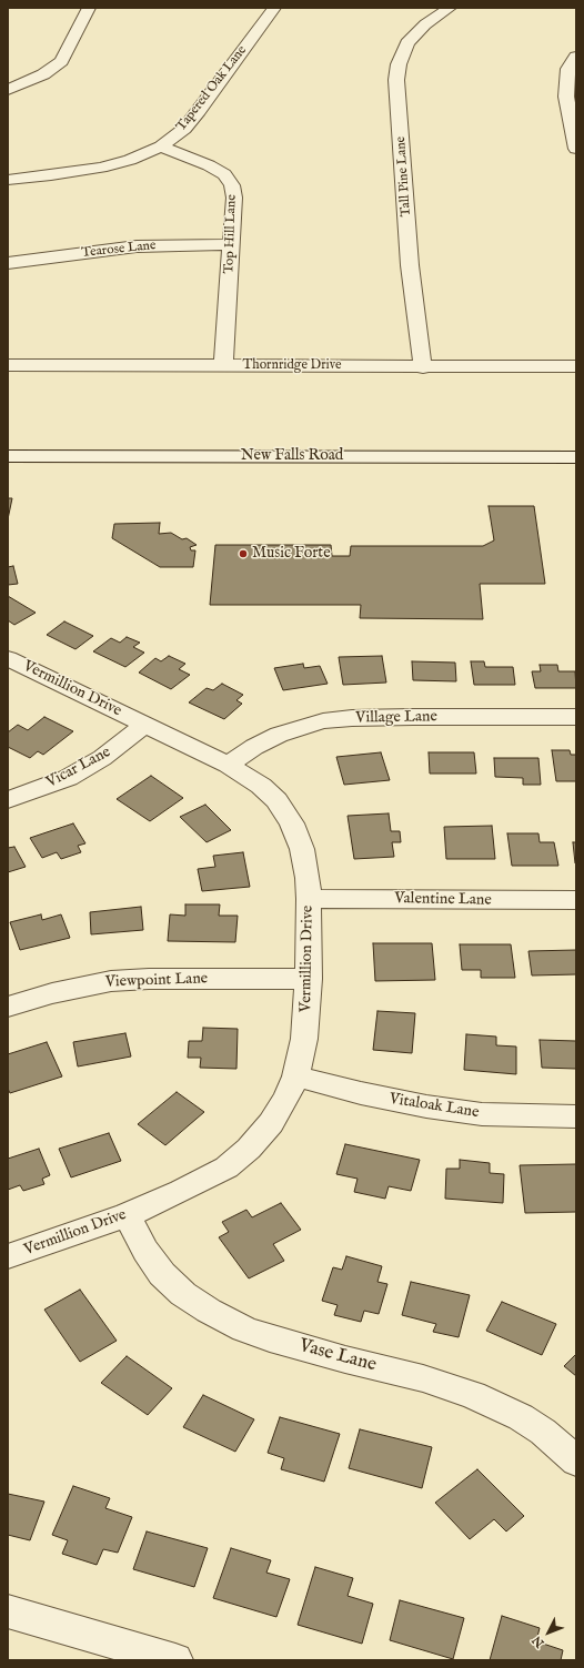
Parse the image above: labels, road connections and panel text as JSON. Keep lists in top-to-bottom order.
{
  "streets": {
    "street": [
      "Tapered Oak Lane",
      "Tall Pine Lane",
      "Top Hill Lane",
      "Tearose Lane",
      "Thornridge Drive",
      "New Falls Road",
      "Vermillion Drive",
      "Village Lane",
      "Vicar Lane",
      "Valentine Lane",
      "Viewpoint Lane",
      "Vitaloak Lane",
      "Vase Lane"
    ]
  },
  "crossings": [
    ["Tapered Oak Lane", "Top Hill Lane"],
    ["Tall Pine Lane", "Thornridge Drive"],
    ["Top Hill Lane", "Tearose Lane"],
    ["Top Hill Lane", "Thornridge Drive"],
    ["Vermillion Drive", "Village Lane"],
    ["Vermillion Drive", "Vicar Lane"],
    ["Vermillion Drive", "Valentine Lane"],
    ["Vermillion Drive", "Viewpoint Lane"],
    ["Vermillion Drive", "Vitaloak Lane"],
    ["Vermillion Drive", "Vase Lane"]
  ],
  "places": ["Music Forte"],
  "north": "bottom left"
}
